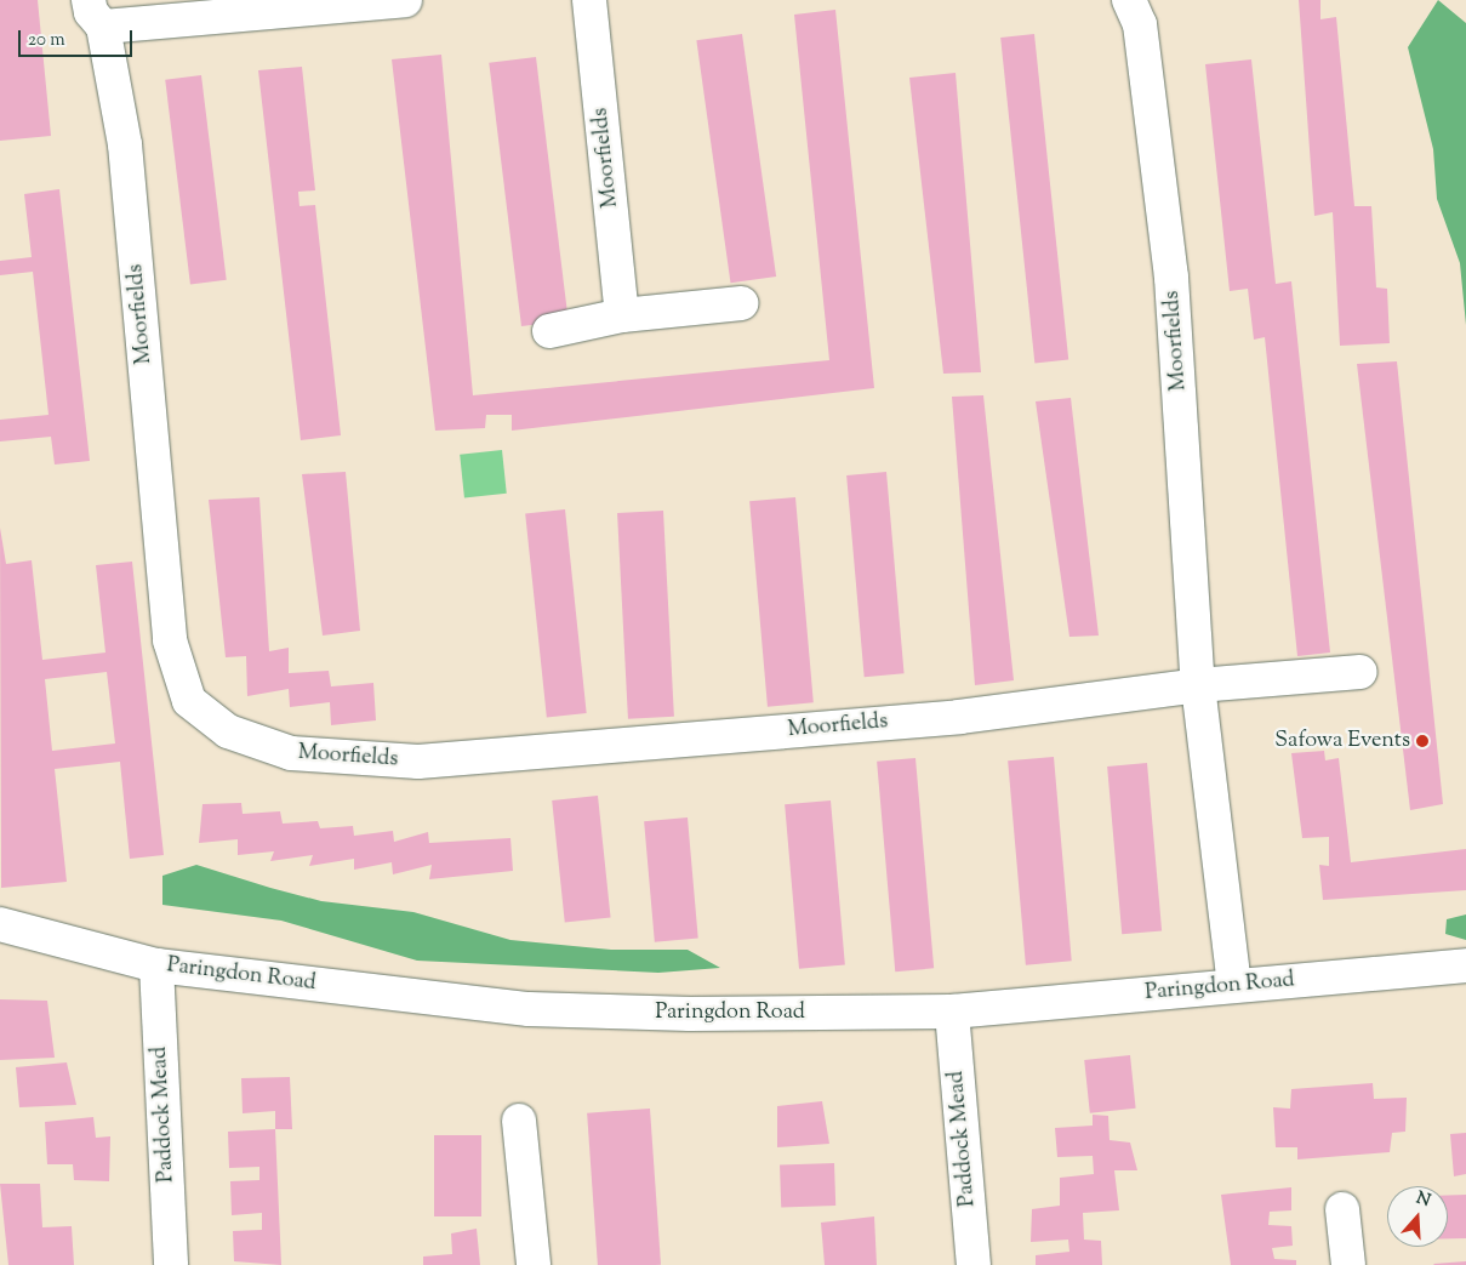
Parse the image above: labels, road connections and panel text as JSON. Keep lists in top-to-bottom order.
{
  "streets": {
    "street": ["Moorfields", "Paringdon Road", "Paddock Mead"]
  },
  "crossings": [
    ["Moorfields", "Paringdon Road"],
    ["Paringdon Road", "Paddock Mead"]
  ],
  "places": ["Safowa Events"],
  "scale_bar": "20 m",
  "north": "top"
}
